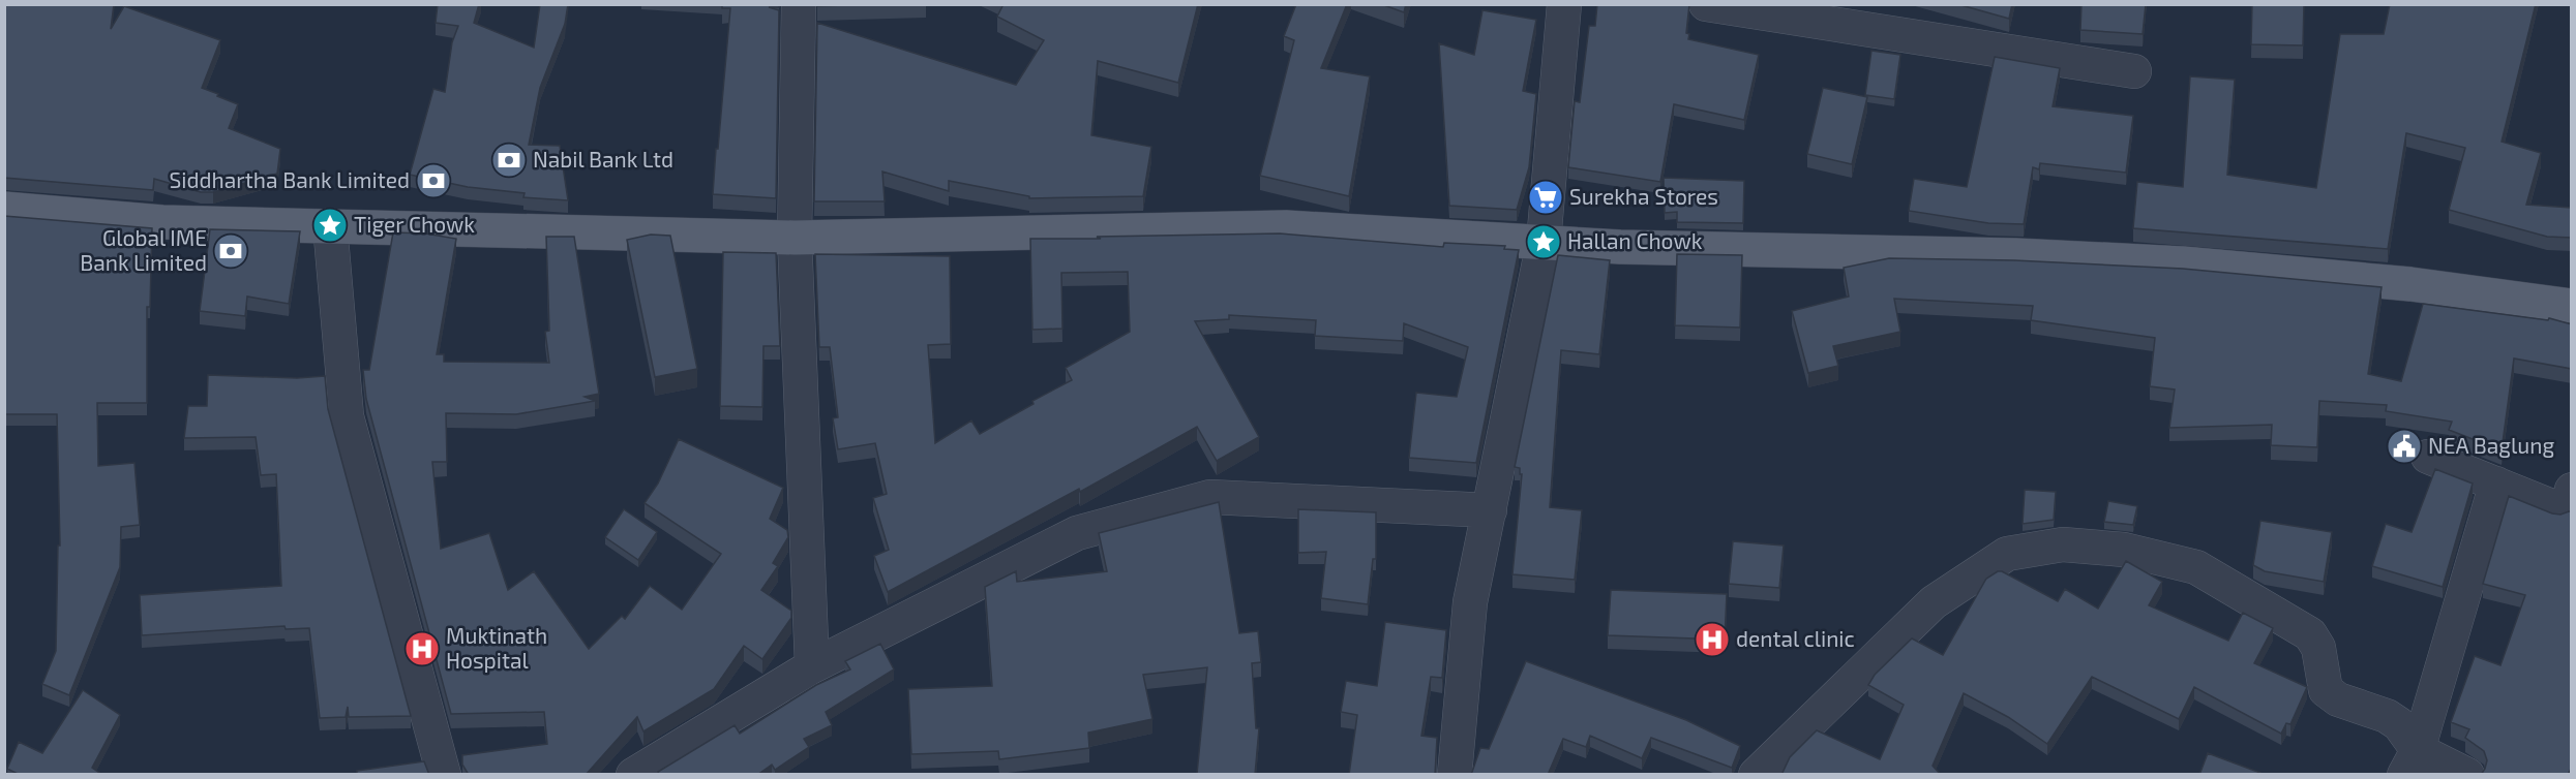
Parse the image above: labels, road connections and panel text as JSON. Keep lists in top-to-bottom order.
{
  "places": {
    "bank": ["Nabil Bank Ltd", "Siddhartha Bank Limited", "Global IME Bank Limited"],
    "supermarket": ["Surekha Stores"],
    "place": ["Tiger Chowk", "Hallan Chowk"],
    "public building": ["NEA Baglung"],
    "hospital": ["dental clinic", "Muktinath Hospital"]
  }
}
